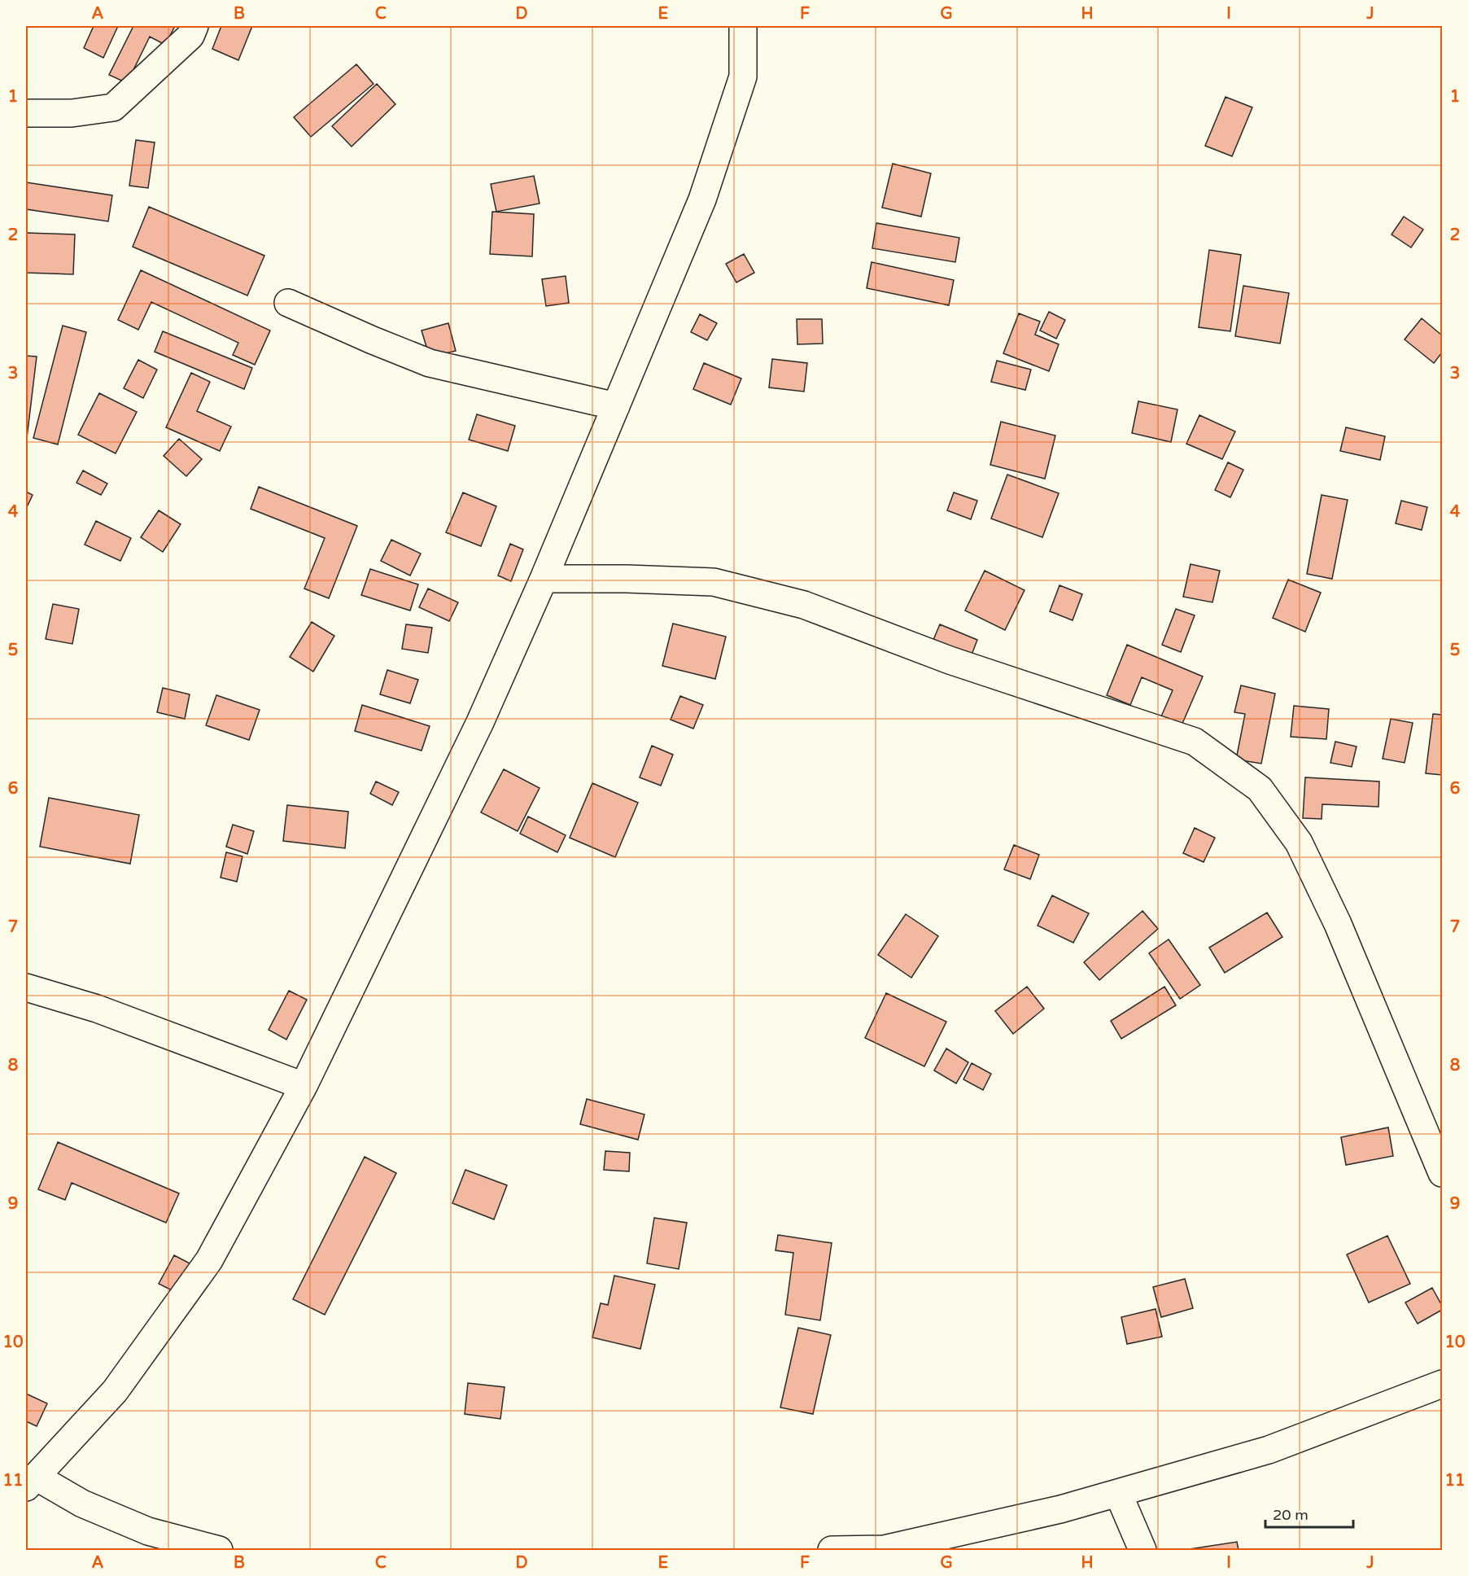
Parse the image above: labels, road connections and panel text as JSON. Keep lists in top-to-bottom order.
{
  "scale_bar": "20 m",
  "grid": {
    "columns": [
      "A",
      "B",
      "C",
      "D",
      "E",
      "F",
      "G",
      "H",
      "I",
      "J"
    ],
    "rows": [
      "1",
      "2",
      "3",
      "4",
      "5",
      "6",
      "7",
      "8",
      "9",
      "10",
      "11"
    ]
  }
}
